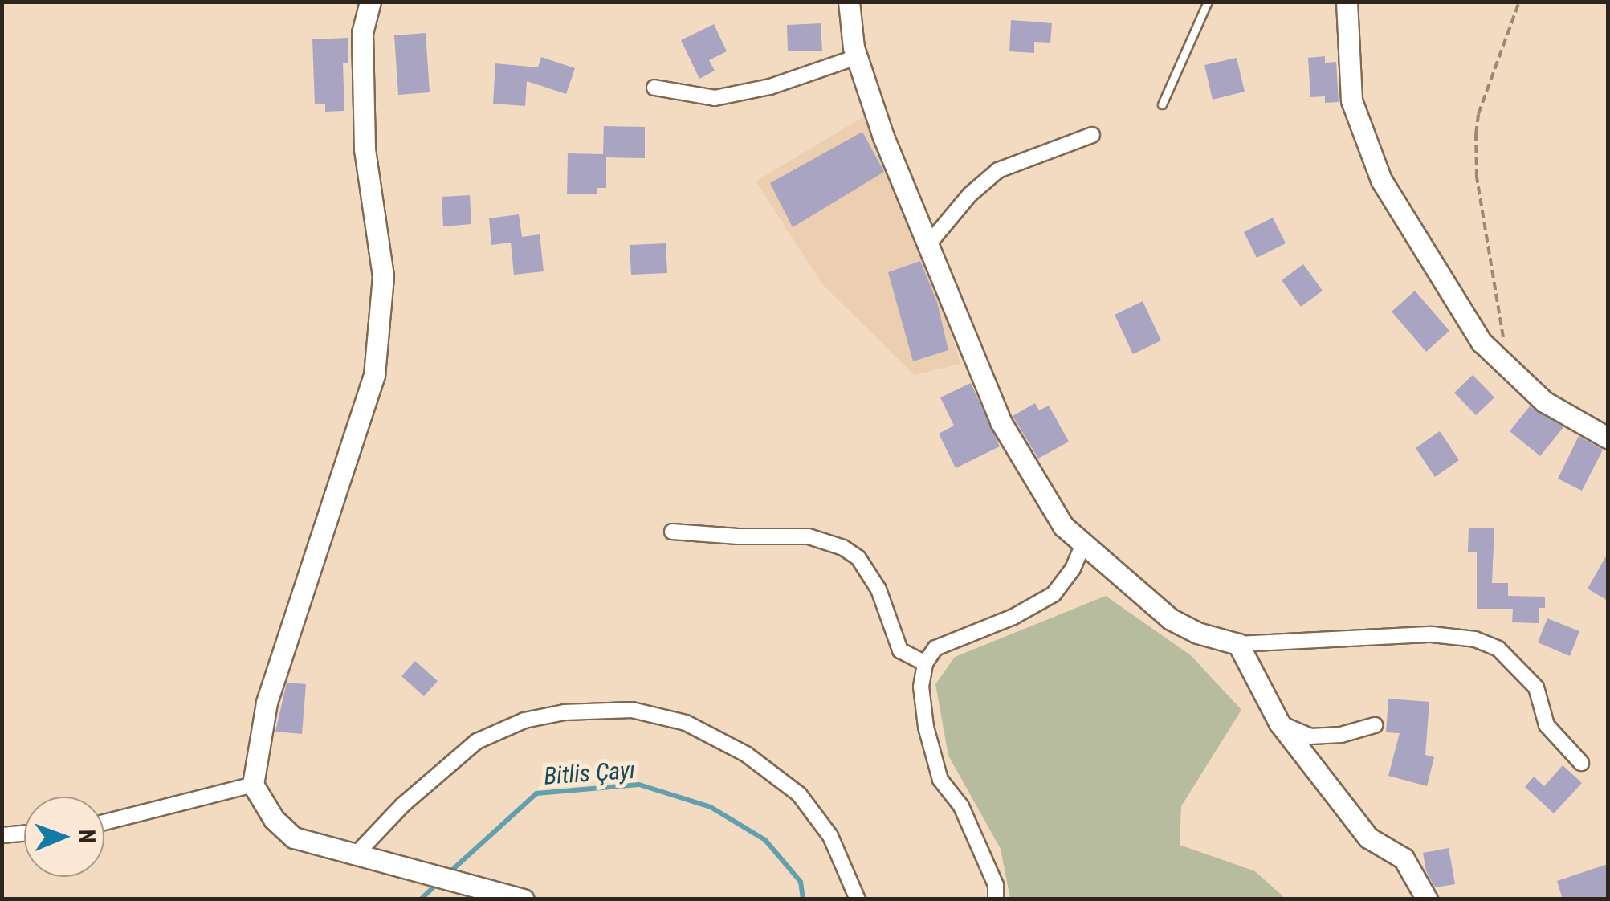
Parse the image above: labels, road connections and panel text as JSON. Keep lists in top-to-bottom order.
{
  "water": ["Bitlis Çayı"],
  "north": "right"
}
